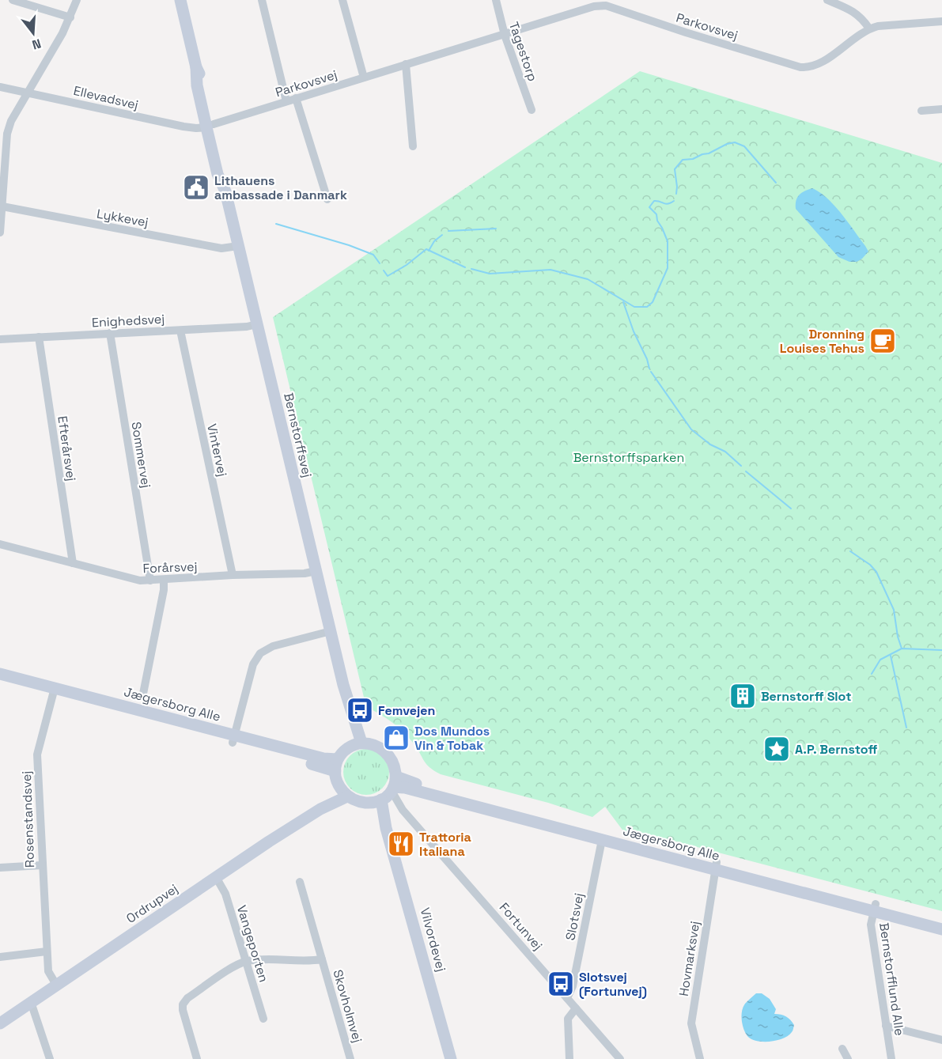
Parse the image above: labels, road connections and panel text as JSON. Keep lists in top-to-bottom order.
{
  "streets": {
    "street": [
      "Parkovsvej",
      "Tagestorp",
      "Ellevadsvej",
      "Lykkevej",
      "Enighedsvej",
      "Bernstorffsvej",
      "Efterårsvej",
      "Vintervej",
      "Sommervej",
      "Forårsvej",
      "Jægersborg Alle",
      "Rosenstandsvej",
      "Ordrupvej",
      "Slotsvej",
      "Fortunvej",
      "Vilvordevej",
      "Vangeporten",
      "Hovmarksvej",
      "Bernstorfflund Alle",
      "Skovholmvej"
    ]
  },
  "crossings": [
    ["Parkovsvej", "Tagestorp"],
    ["Parkovsvej", "Ellevadsvej"],
    ["Parkovsvej", "Bernstorffsvej"],
    ["Ellevadsvej", "Bernstorffsvej"],
    ["Lykkevej", "Bernstorffsvej"],
    ["Enighedsvej", "Bernstorffsvej"],
    ["Enighedsvej", "Efterårsvej"],
    ["Enighedsvej", "Vintervej"],
    ["Enighedsvej", "Sommervej"],
    ["Bernstorffsvej", "Forårsvej"],
    ["Bernstorffsvej", "Jægersborg Alle"],
    ["Bernstorffsvej", "Ordrupvej"],
    ["Bernstorffsvej", "Fortunvej"],
    ["Bernstorffsvej", "Vilvordevej"],
    ["Efterårsvej", "Forårsvej"],
    ["Vintervej", "Forårsvej"],
    ["Sommervej", "Forårsvej"],
    ["Jægersborg Alle", "Rosenstandsvej"],
    ["Jægersborg Alle", "Ordrupvej"],
    ["Jægersborg Alle", "Slotsvej"],
    ["Jægersborg Alle", "Fortunvej"],
    ["Jægersborg Alle", "Vilvordevej"],
    ["Jægersborg Alle", "Hovmarksvej"],
    ["Jægersborg Alle", "Bernstorfflund Alle"],
    ["Rosenstandsvej", "Ordrupvej"],
    ["Ordrupvej", "Fortunvej"],
    ["Ordrupvej", "Vilvordevej"],
    ["Ordrupvej", "Vangeporten"],
    ["Slotsvej", "Fortunvej"],
    ["Fortunvej", "Vilvordevej"],
    ["Vangeporten", "Skovholmvej"]
  ],
  "parks": ["Bernstorffsparken"],
  "places": {
    "public building": ["Lithauens ambassade i Danmark"],
    "cafe": ["Dronning Louises Tehus"],
    "building": ["Bernstorff Slot"],
    "bus stop": ["Femvejen", "Slotsvej (Fortunvej)"],
    "shop": ["Dos Mundos Vin & Tobak"],
    "place": ["A.P. Bernstoff"],
    "restaurant": ["Trattoria Italiana"]
  },
  "north": "bottom"
}
